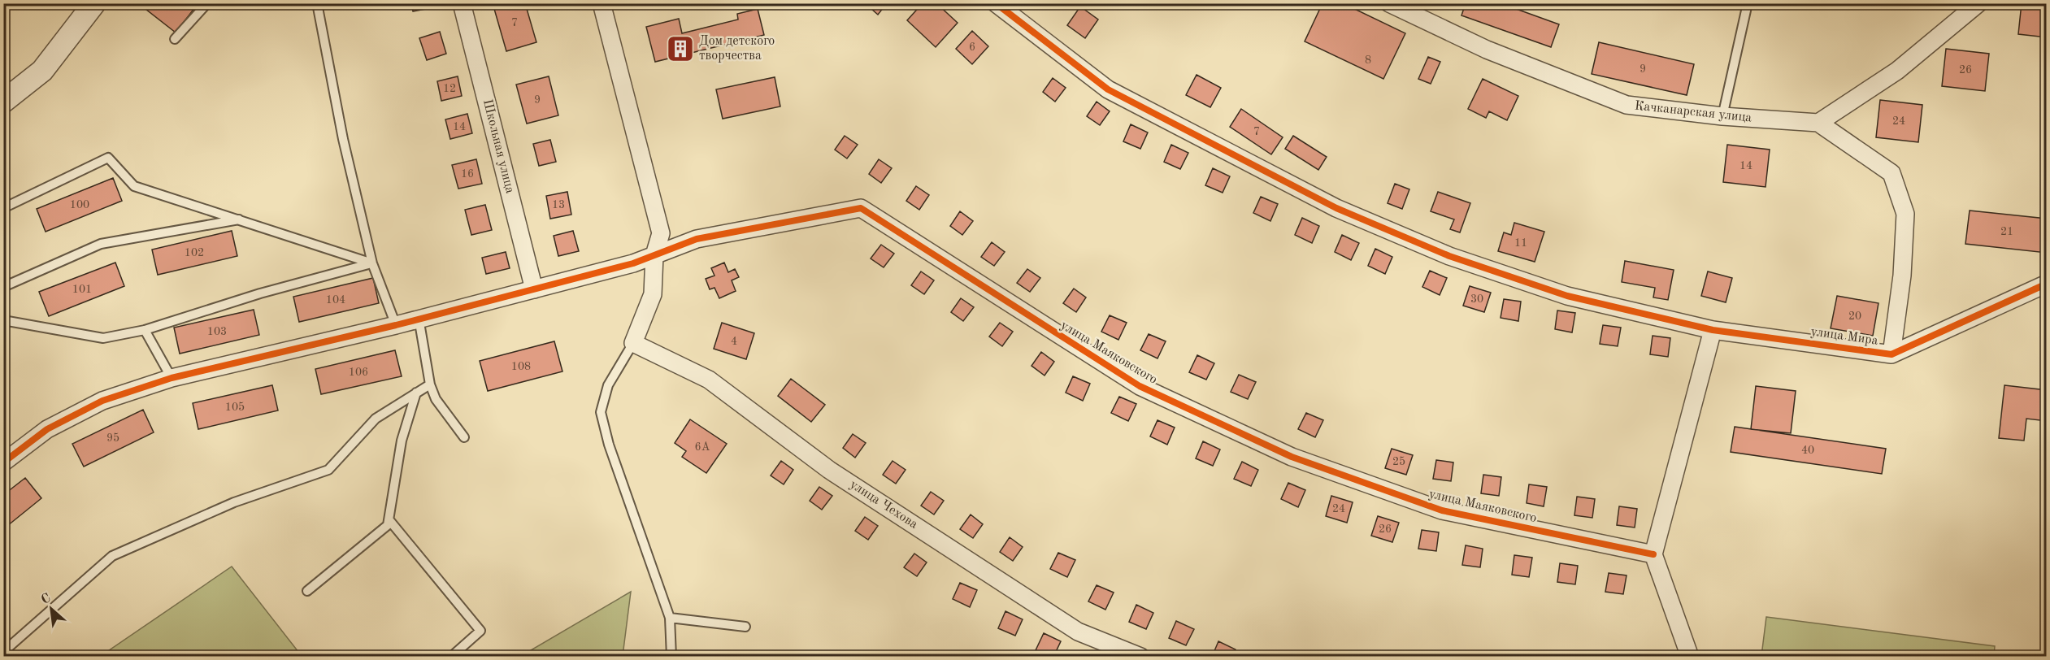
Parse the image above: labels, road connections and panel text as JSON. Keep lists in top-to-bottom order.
{
  "streets": {
    "street": [
      "Качканарская улица",
      "Школьная улица",
      "улица Мира",
      "улица Маяковского",
      "улица Чехова"
    ]
  },
  "crossings": [
    ["Школьная улица", "улица Маяковского"]
  ],
  "places": {
    "building": ["Дом детского творчества"]
  },
  "house_numbers": [
    "7",
    "6",
    "8",
    "9",
    "26",
    "12",
    "9",
    "24",
    "14",
    "7",
    "14",
    "16",
    "100",
    "13",
    "21",
    "11",
    "102",
    "101",
    "30",
    "104",
    "20",
    "103",
    "4",
    "108",
    "106",
    "105",
    "95",
    "6А",
    "40",
    "25",
    "24",
    "26"
  ],
  "north": "top left"
}
